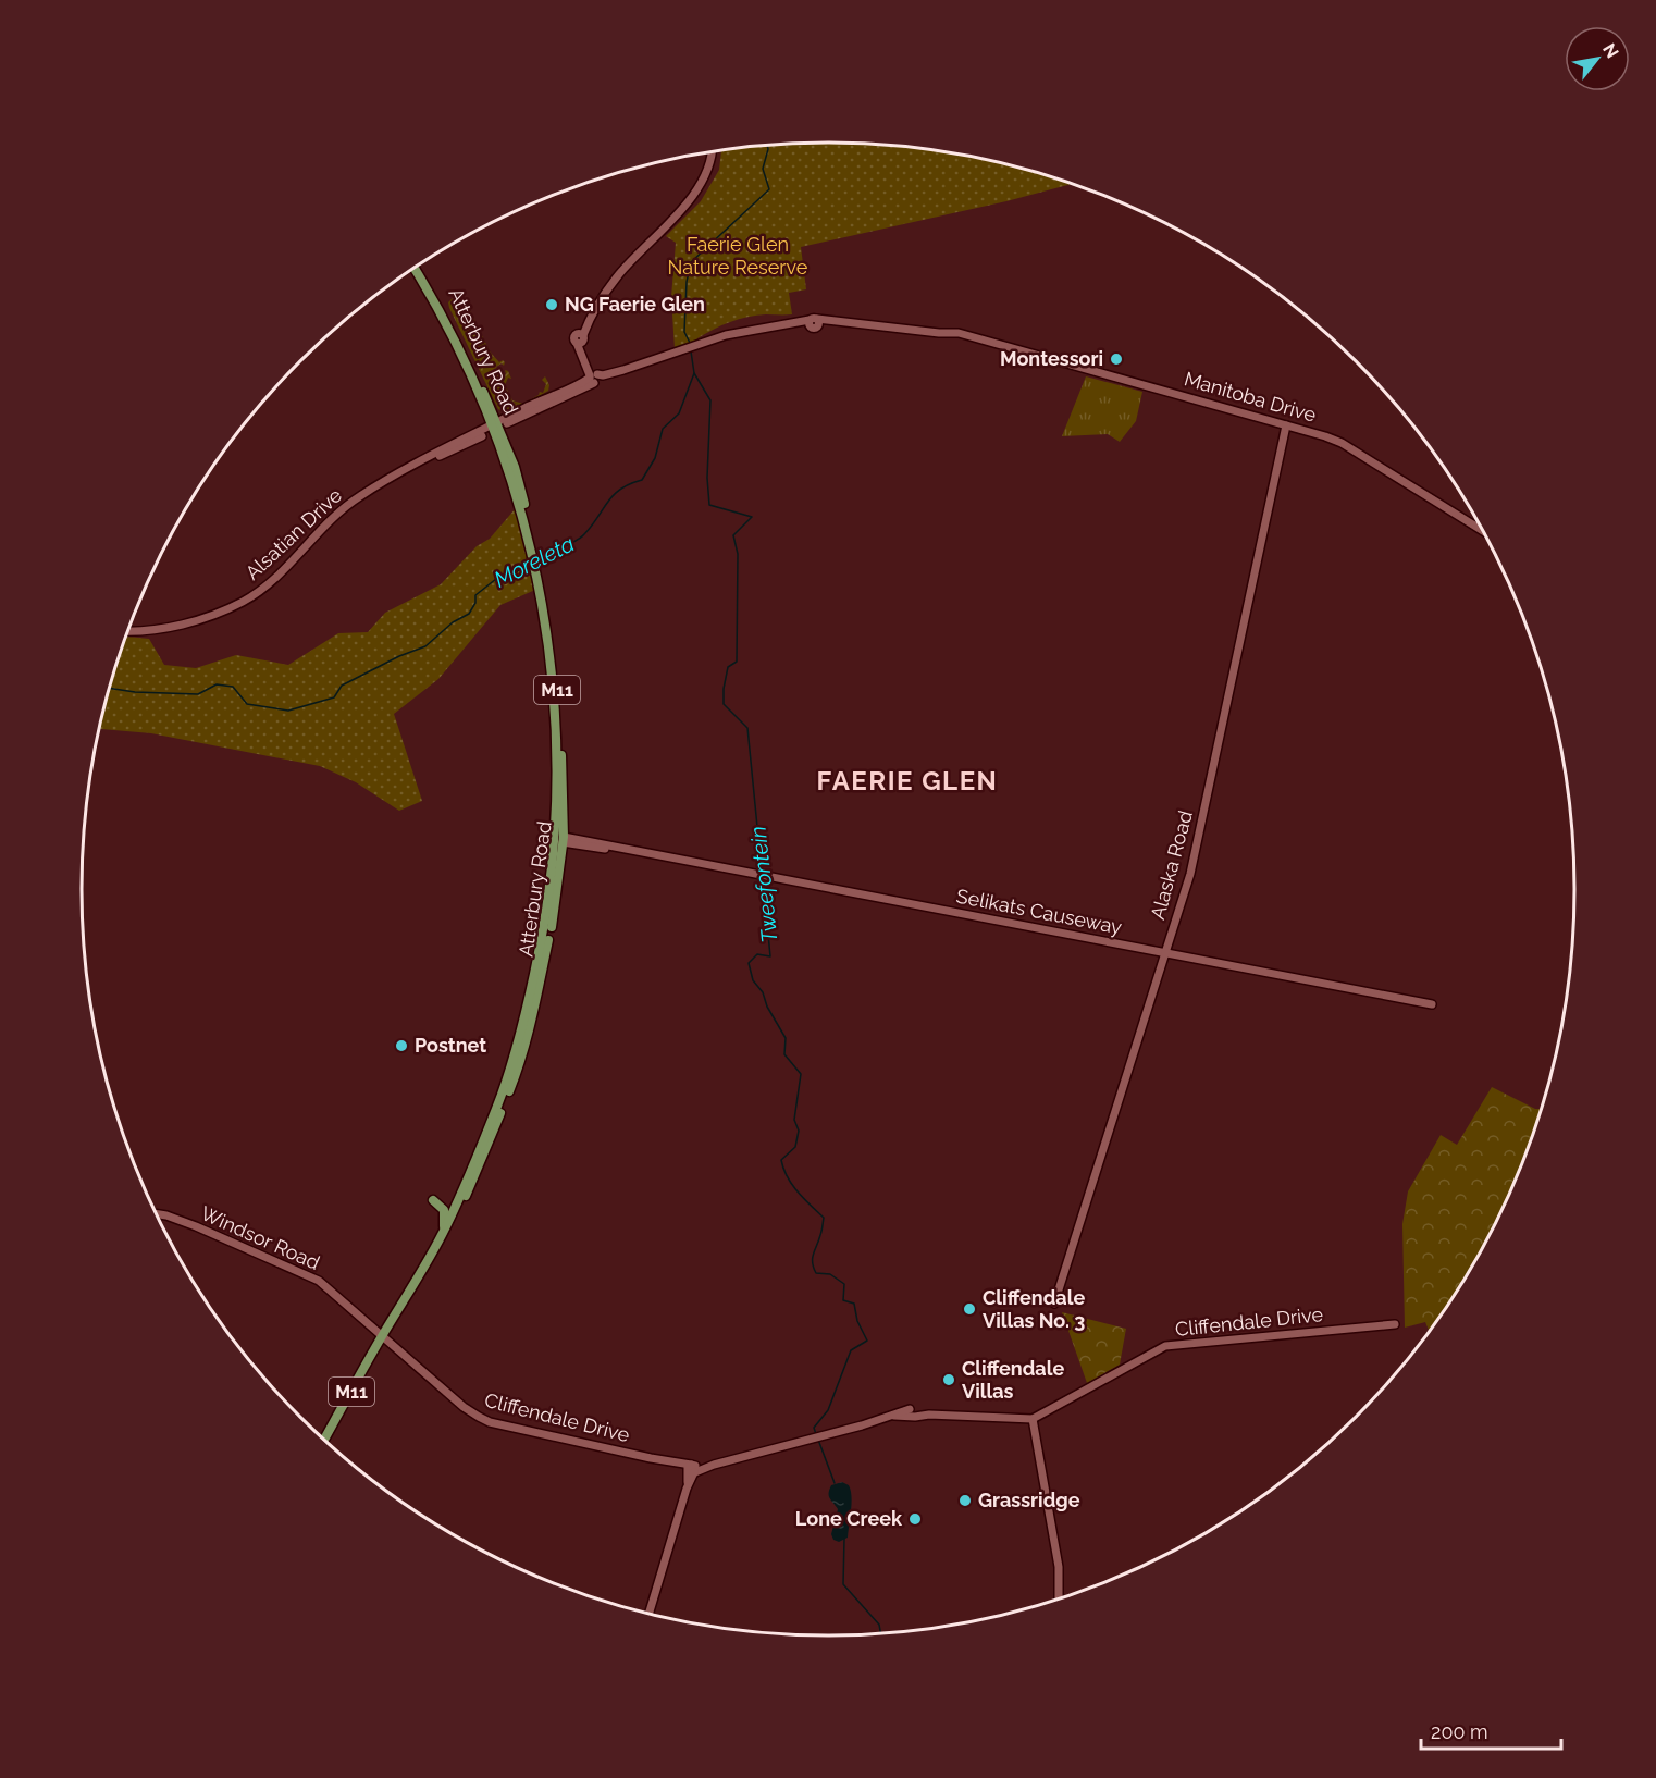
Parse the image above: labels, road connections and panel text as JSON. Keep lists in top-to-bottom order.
{
  "streets": {
    "main road": ["Atterbury Road", "M11"],
    "street": [
      "Manitoba Drive",
      "Alsatian Drive",
      "Alaska Road",
      "Selikats Causeway",
      "Windsor Road",
      "Cliffendale Drive"
    ]
  },
  "crossings": [
    ["Atterbury Road", "Manitoba Drive"],
    ["Atterbury Road", "Alsatian Drive"],
    ["Atterbury Road", "Selikats Causeway"],
    ["Atterbury Road", "Windsor Road"],
    ["Atterbury Road", "Cliffendale Drive"],
    ["Manitoba Drive", "Alsatian Drive"],
    ["Manitoba Drive", "Alaska Road"],
    ["Alaska Road", "Selikats Causeway"],
    ["Windsor Road", "Cliffendale Drive"]
  ],
  "districts": ["FAERIE GLEN"],
  "water": ["Moreleta", "Tweefontein"],
  "parks": ["Faerie Glen Nature Reserve"],
  "places": [
    "NG Faerie Glen",
    "Montessori",
    "Postnet",
    "Cliffendale Villas No. 3",
    "Cliffendale Villas",
    "Grassridge",
    "Lone Creek"
  ],
  "scale_bar": "200 m",
  "north": "top right"
}
